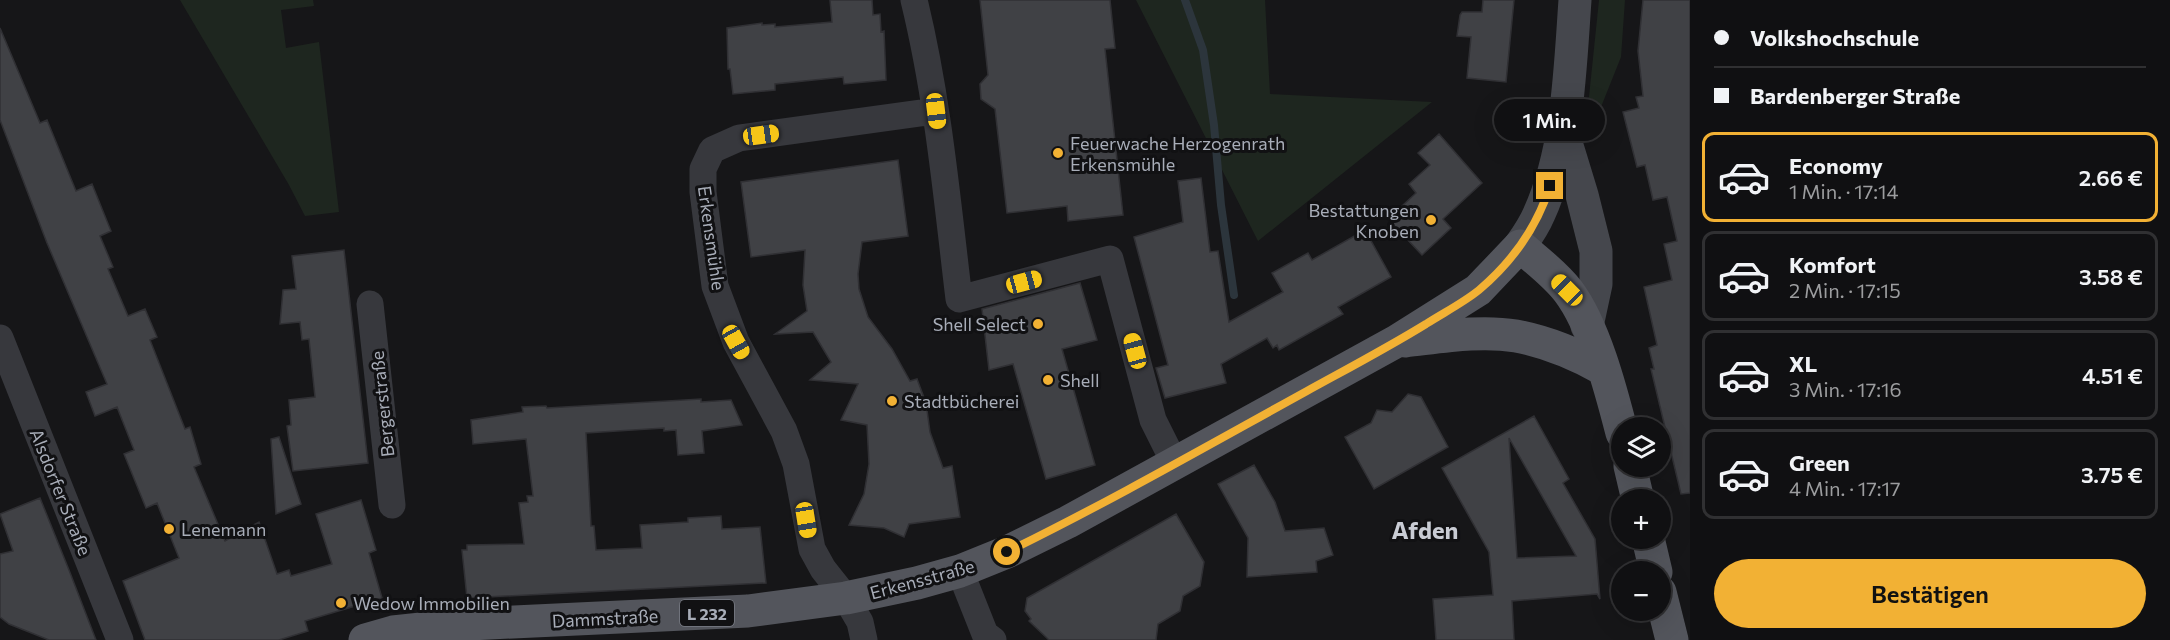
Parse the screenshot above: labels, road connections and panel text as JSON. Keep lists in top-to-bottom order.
{
  "streets": {
    "main road": ["Erkensstraße", "L 232", "Dammstraße"],
    "street": ["Erkensmühle", "Bergerstraße", "Alsdorfer Straße"]
  },
  "crossings": [
    ["Erkensmühle", "Erkensstraße"],
    ["Erkensmühle", "Dammstraße"],
    ["Erkensstraße", "Dammstraße"]
  ],
  "districts": ["Afden"],
  "places": [
    "Feuerwache Herzogenrath Erkensmühle",
    "Bestattungen Knoben",
    "Shell Select",
    "Shell",
    "Stadtbücherei",
    "Lenemann",
    "Wedow Immobilien"
  ],
  "page": {
    "banner": ["Volkshochschule", "Bardenberger Straße"],
    "bubble": "1 Min.",
    "list": [
      {
        "name": "Economy",
        "note": "1 Min. · 17:14",
        "value": "2.66 €"
      },
      {
        "name": "Komfort",
        "note": "2 Min. · 17:15",
        "value": "3.58 €"
      },
      {
        "name": "XL",
        "note": "3 Min. · 17:16",
        "value": "4.51 €"
      },
      {
        "name": "Green",
        "note": "4 Min. · 17:17",
        "value": "3.75 €"
      }
    ],
    "map_buttons": ["+", "−"],
    "buttons": "Bestätigen"
  }
}
